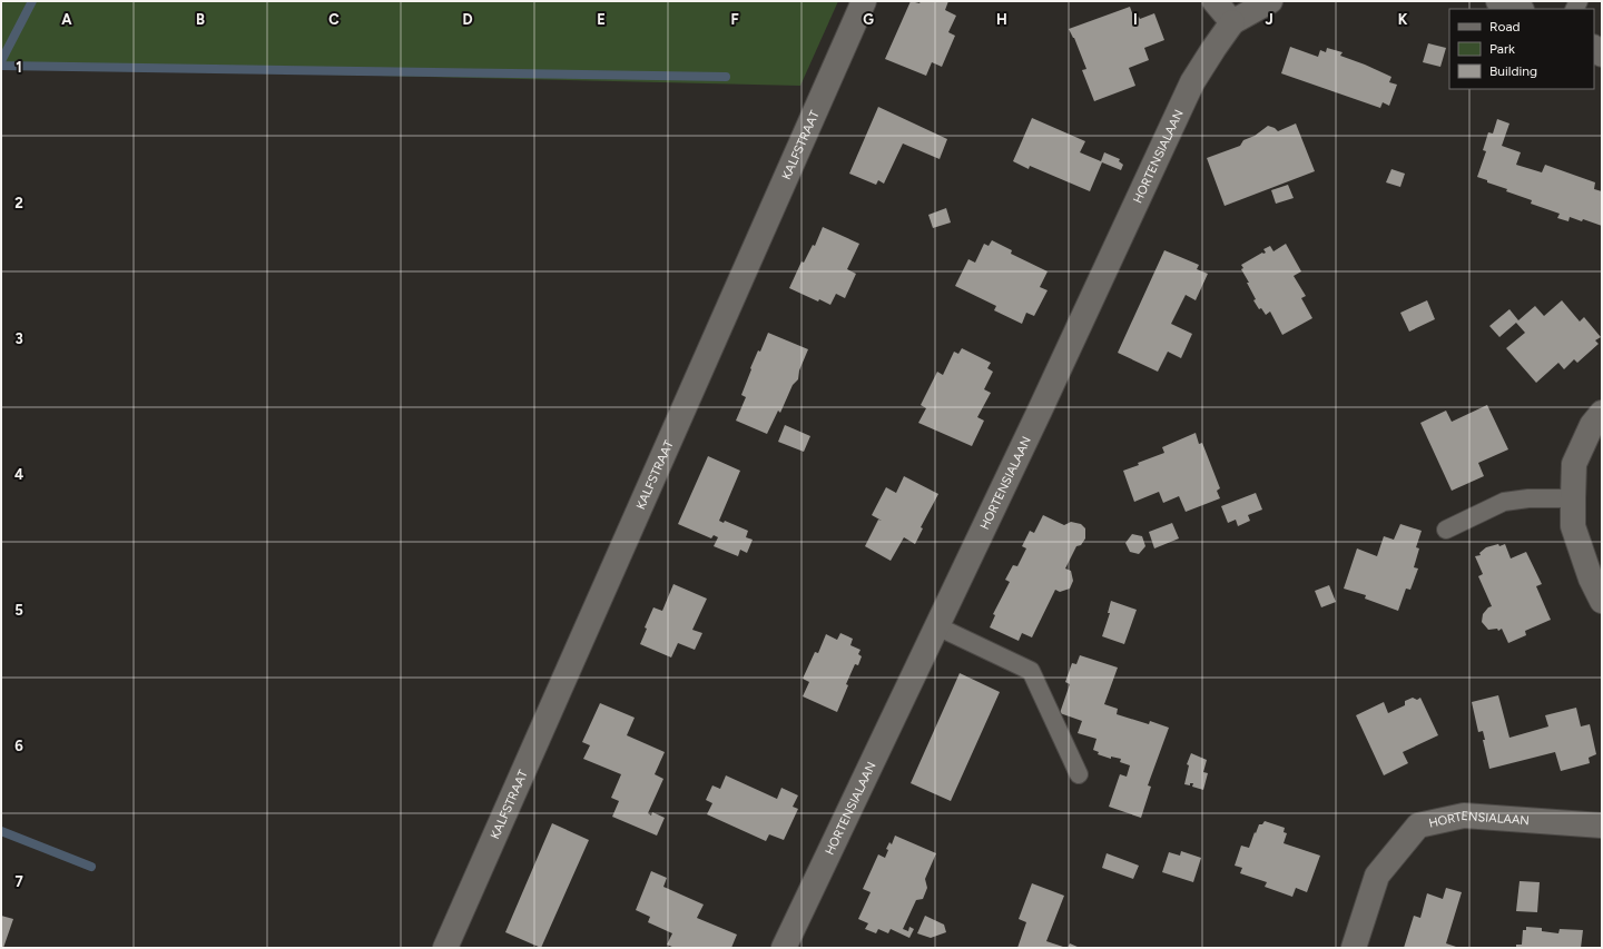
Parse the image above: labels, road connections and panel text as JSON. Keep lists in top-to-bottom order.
{
  "streets": {
    "street": ["KALFSTRAAT", "HORTENSIALAAN"]
  },
  "legend": ["Road", "Park", "Building"],
  "grid": {
    "columns": [
      "A",
      "B",
      "C",
      "D",
      "E",
      "F",
      "G",
      "H",
      "I",
      "J",
      "K"
    ],
    "rows": [
      "1",
      "2",
      "3",
      "4",
      "5",
      "6",
      "7"
    ]
  }
}
